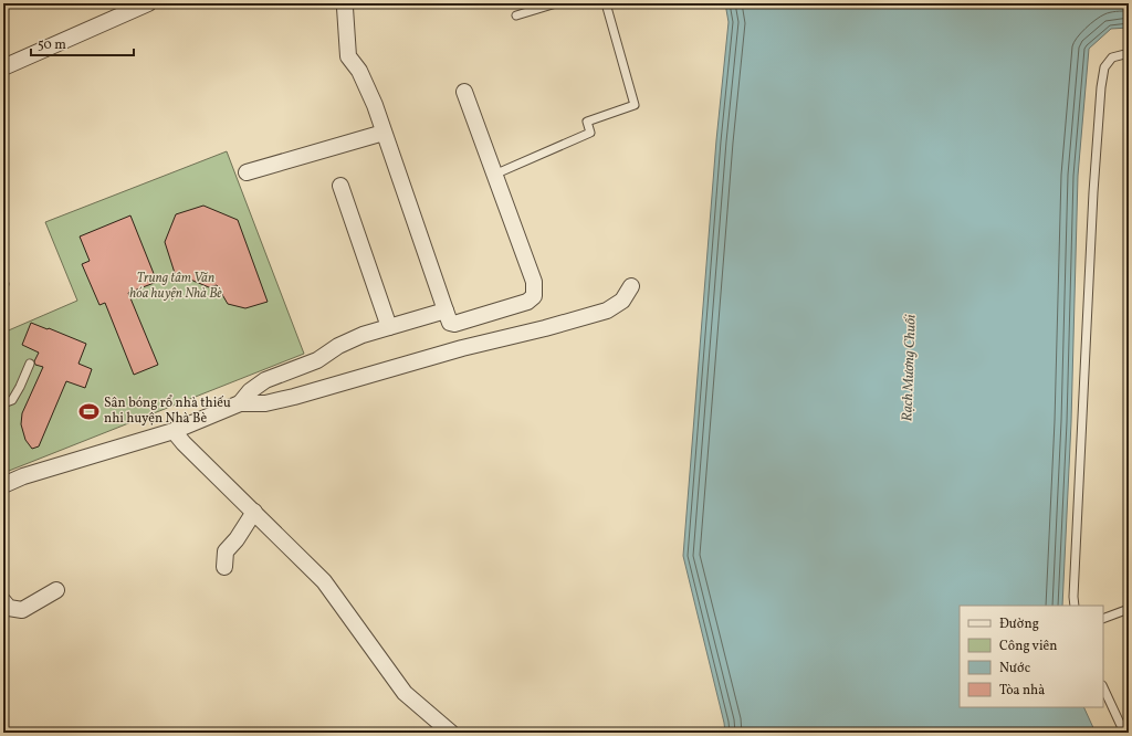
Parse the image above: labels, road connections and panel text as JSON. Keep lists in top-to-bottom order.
{
  "water": ["Rạch Mương Chuối"],
  "parks": ["Trung tâm Văn hóa huyện Nhà Bè"],
  "places": {
    "sports": ["Sân bóng rổ nhà thiếu nhi huyện Nhà Bè"]
  },
  "legend": [
    "Đường",
    "Công viên",
    "Nước",
    "Tòa nhà"
  ],
  "scale_bar": "50 m"
}
